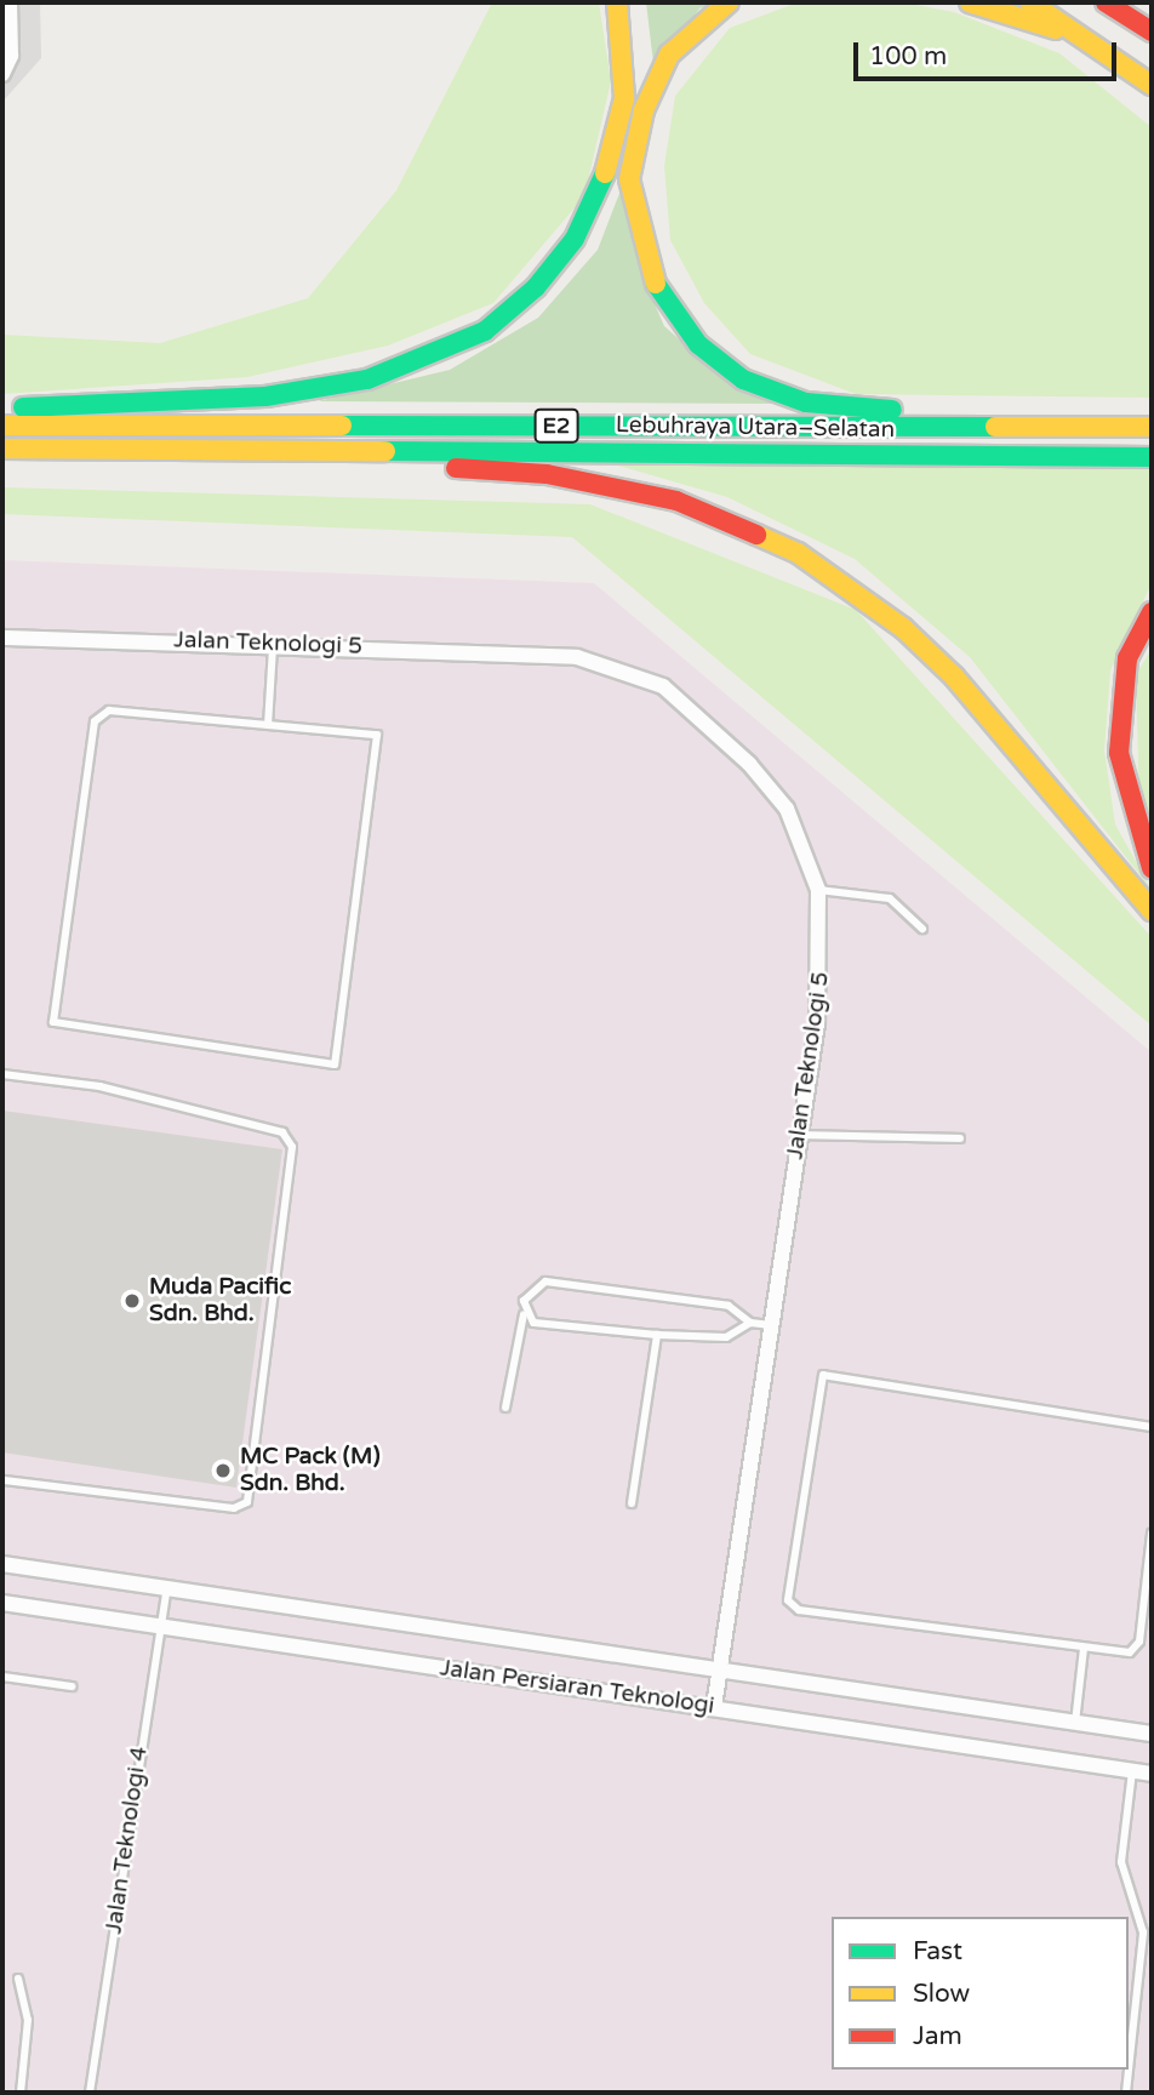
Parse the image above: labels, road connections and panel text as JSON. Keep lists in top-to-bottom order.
{
  "streets": {
    "highway": ["E2", "Lebuhraya Utara–Selatan"],
    "street": ["Jalan Teknologi 5", "Jalan Persiaran Teknologi"],
    "lane": ["Jalan Teknologi 4"]
  },
  "crossings": [
    ["Jalan Teknologi 5", "Jalan Persiaran Teknologi"],
    ["Jalan Persiaran Teknologi", "Jalan Teknologi 4"]
  ],
  "places": ["Muda Pacific Sdn. Bhd.", "MC Pack (M) Sdn. Bhd."],
  "legend": ["Fast", "Slow", "Jam"],
  "scale_bar": "100 m"
}
